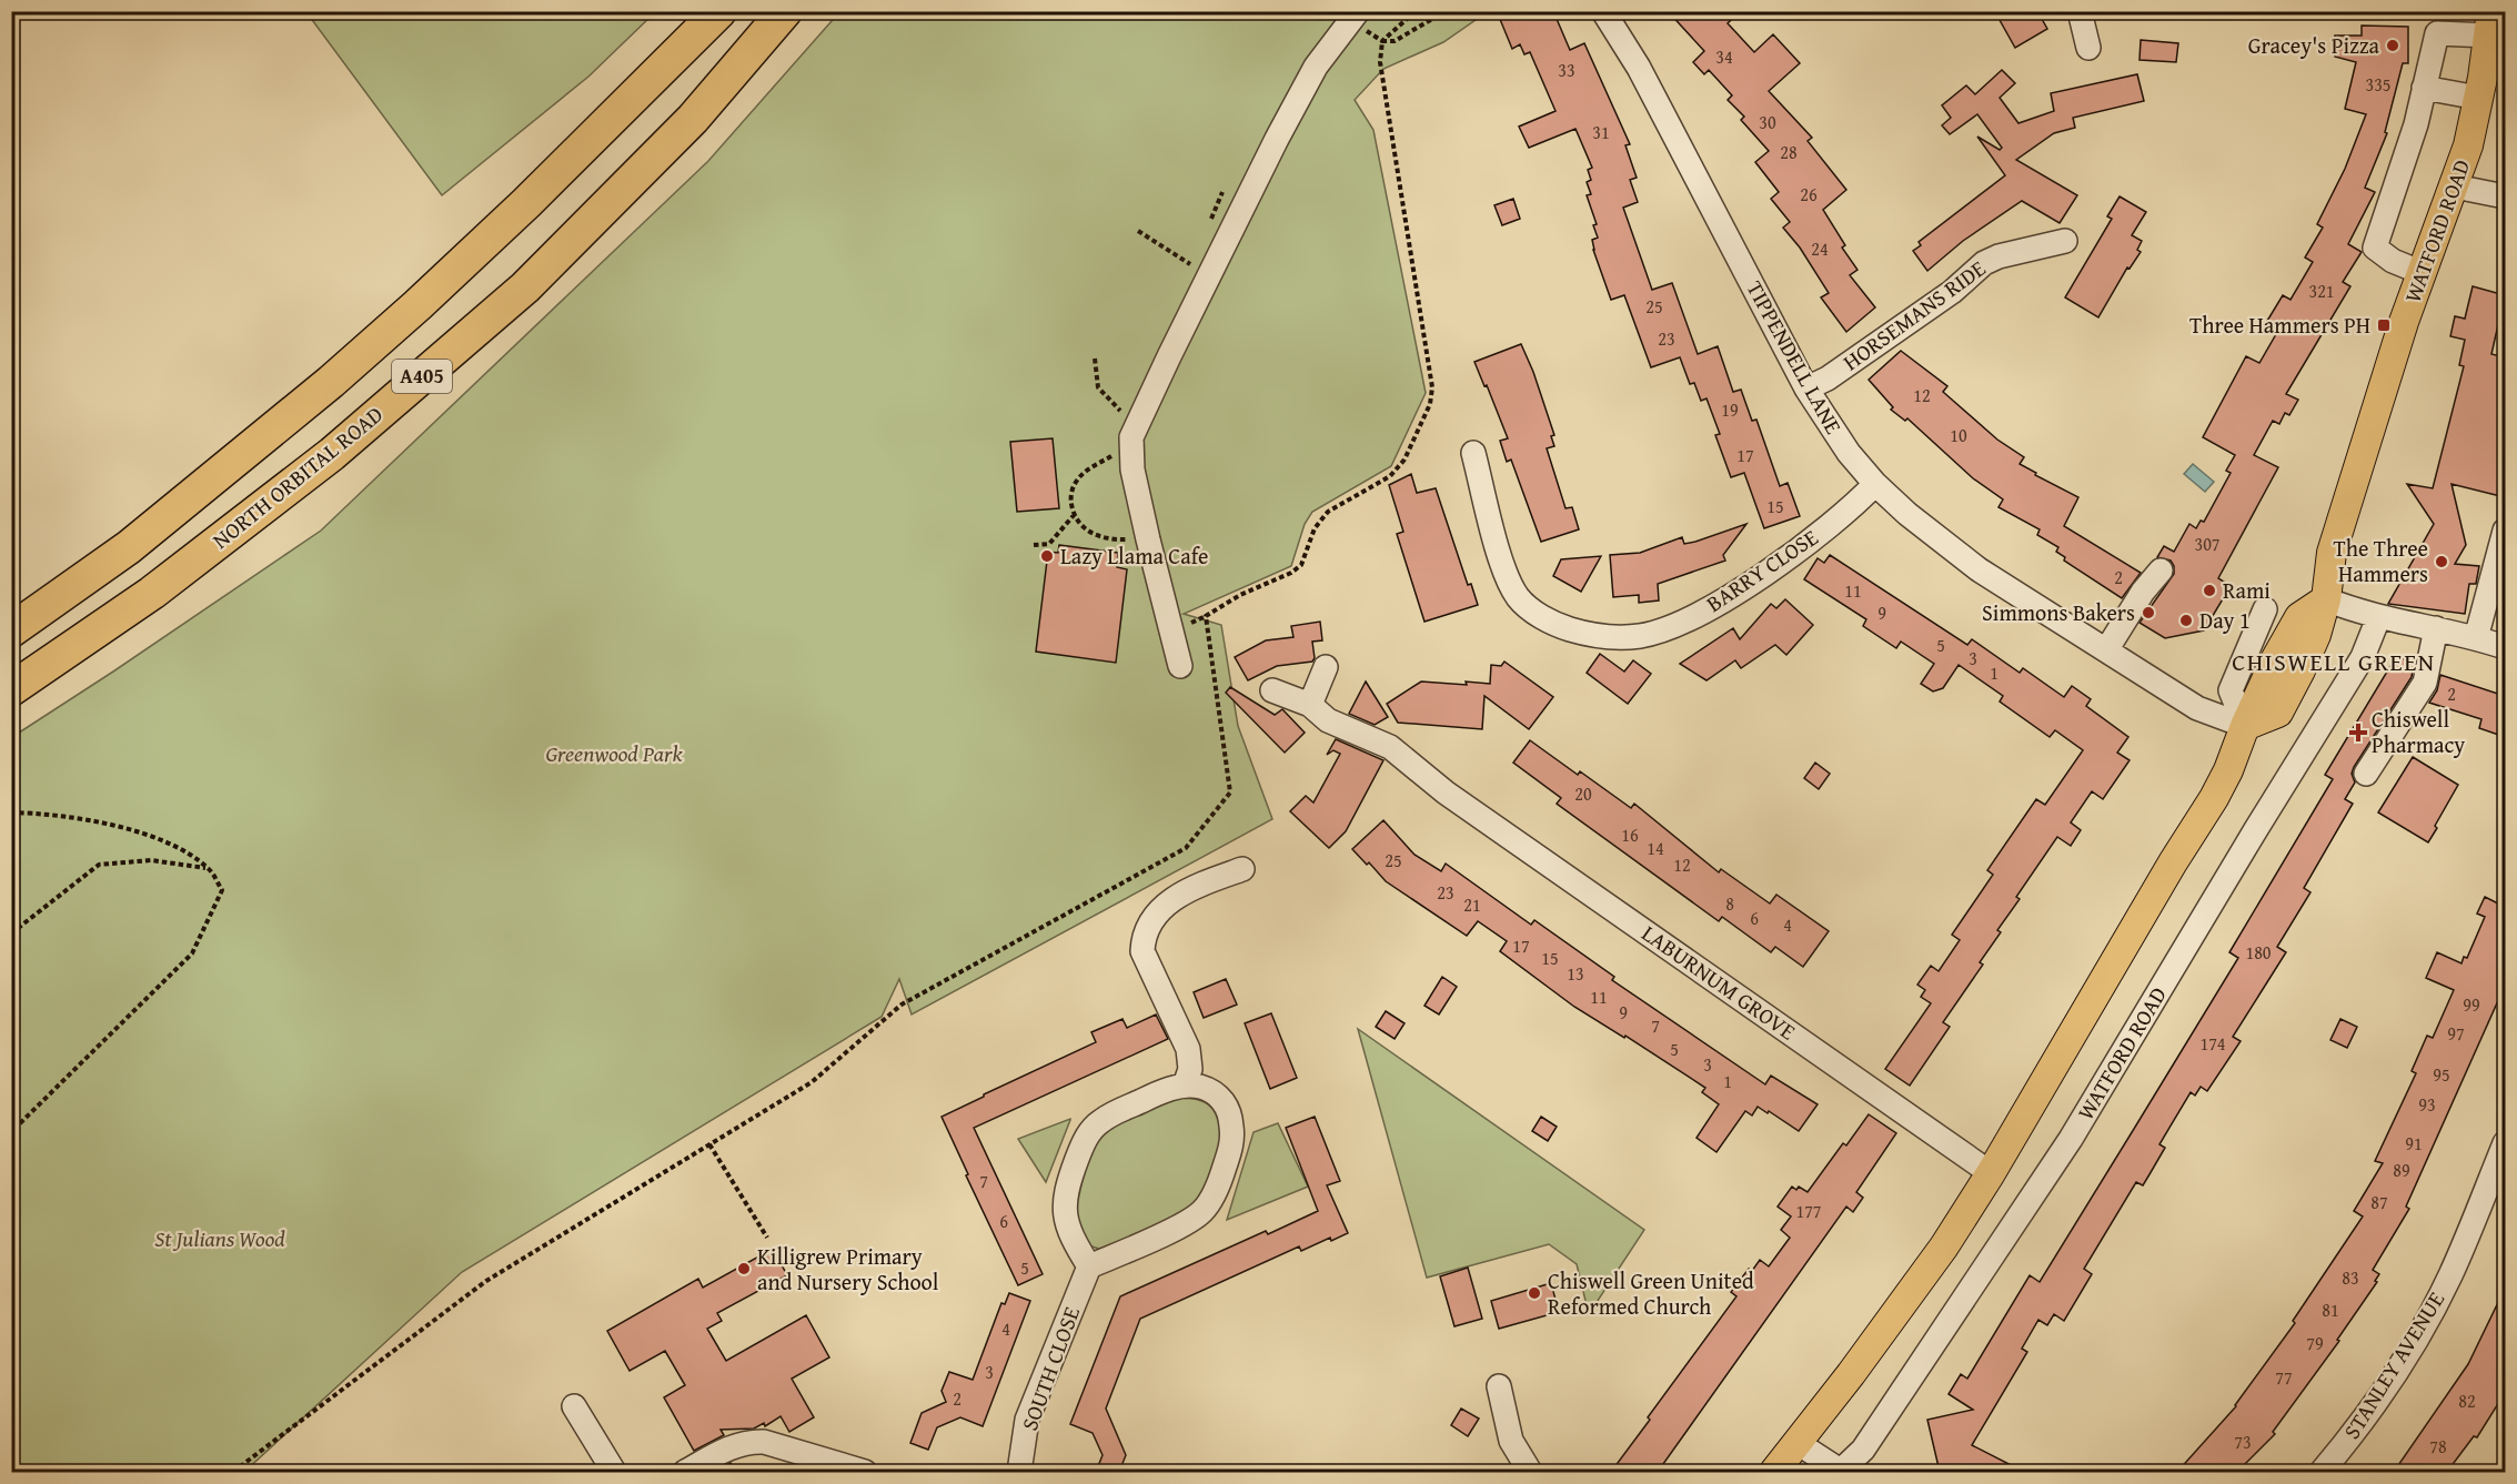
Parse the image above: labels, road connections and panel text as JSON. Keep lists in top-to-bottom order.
{
  "streets": {
    "highway": ["A405", "NORTH ORBITAL ROAD"],
    "main road": ["WATFORD ROAD"],
    "street": [
      "HORSEMANS RIDE",
      "TIPPENDELL LANE",
      "BARRY CLOSE",
      "LABURNUM GROVE",
      "STANLEY AVENUE",
      "SOUTH CLOSE"
    ]
  },
  "crossings": [
    ["HORSEMANS RIDE", "TIPPENDELL LANE"],
    ["TIPPENDELL LANE", "BARRY CLOSE"]
  ],
  "districts": ["CHISWELL GREEN"],
  "parks": ["Greenwood Park", "St Julians Wood"],
  "places": {
    "other": [
      "Gracey's Pizza",
      "Lazy Llama Cafe",
      "The Three Hammers",
      "Rami",
      "Simmons Bakers",
      "Day 1",
      "Killigrew Primary and Nursery School",
      "Chiswell Green United Reformed Church"
    ],
    "transit": ["Three Hammers PH"],
    "health": ["Chiswell Pharmacy"]
  },
  "house_numbers": [
    "34",
    "33",
    "335",
    "30",
    "31",
    "28",
    "26",
    "24",
    "321",
    "25",
    "23",
    "12",
    "19",
    "10",
    "17",
    "15",
    "307",
    "2",
    "11",
    "9",
    "5",
    "3",
    "1",
    "2",
    "20",
    "16",
    "14",
    "25",
    "12",
    "23",
    "8",
    "21",
    "6",
    "4",
    "17",
    "180",
    "15",
    "13",
    "11",
    "99",
    "9",
    "7",
    "97",
    "174",
    "5",
    "3",
    "95",
    "1",
    "93",
    "91",
    "89",
    "7",
    "87",
    "177",
    "6",
    "5",
    "83",
    "81",
    "4",
    "79",
    "3",
    "77",
    "2",
    "82",
    "73",
    "78"
  ]
}
